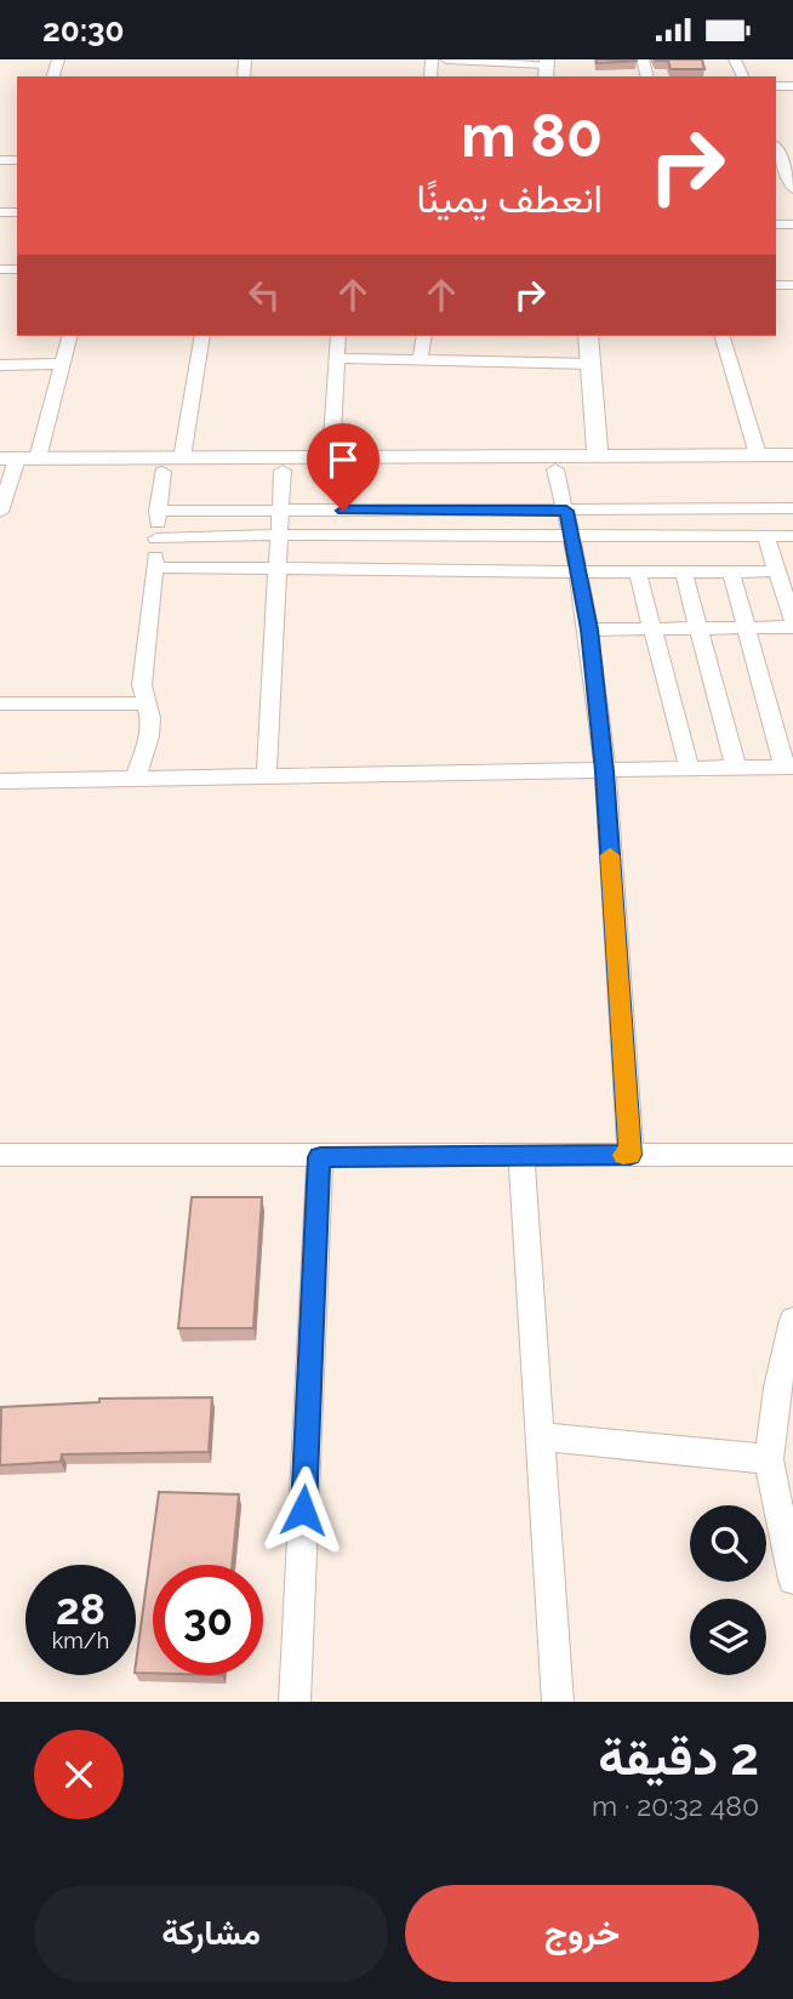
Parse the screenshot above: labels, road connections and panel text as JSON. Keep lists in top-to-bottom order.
{
  "page": {
    "status": "20:30",
    "turn": ["80 m", "انعطف يمينًا"],
    "speed": "28 km/h",
    "limit": "30",
    "heading": ["2 دقيقة", "480 m · 20:32"],
    "buttons": ["خروج", "مشاركة"]
  }
}
